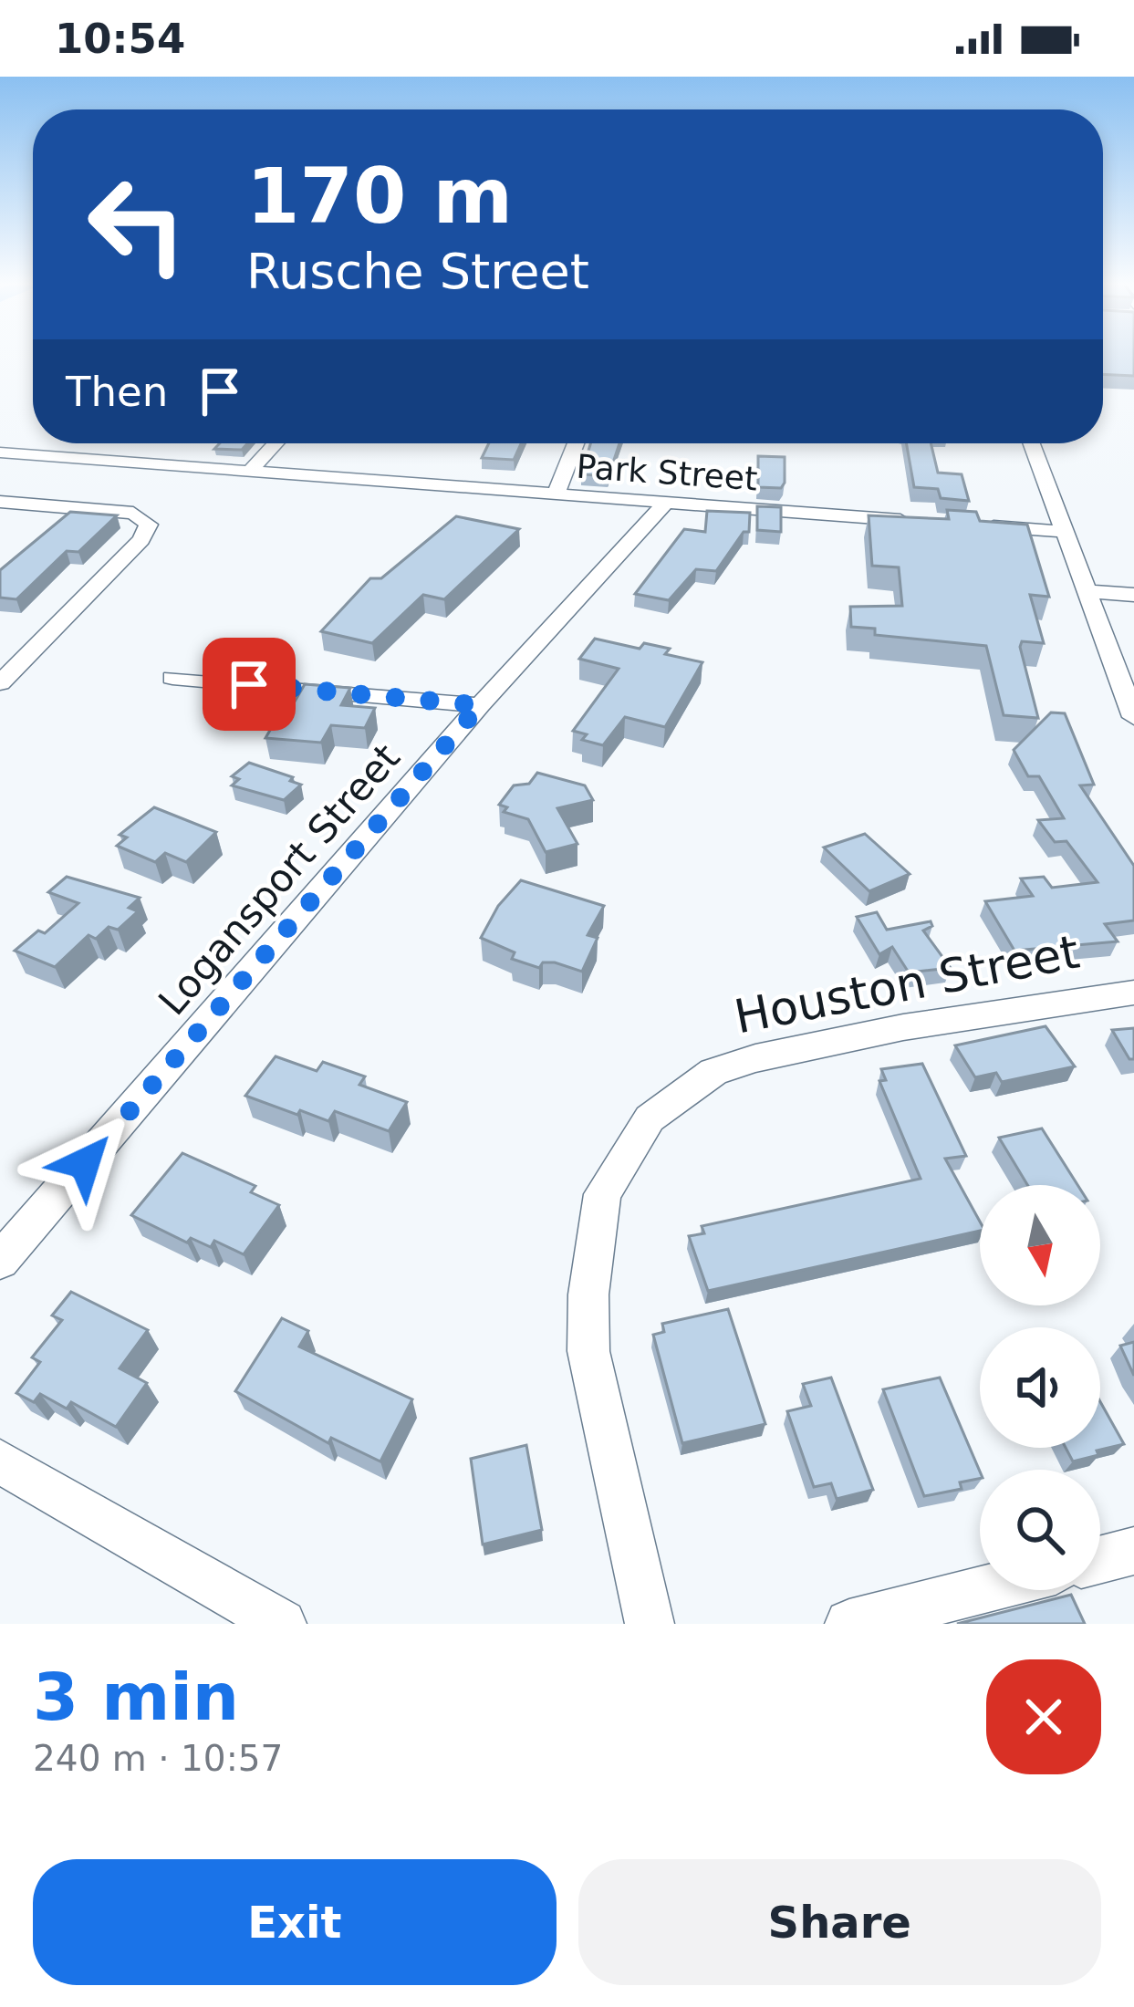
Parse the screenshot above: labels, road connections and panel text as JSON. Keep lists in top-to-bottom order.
{
  "streets": {
    "street": ["Park Street", "Logansport Street", "Houston Street"]
  },
  "crossings": [
    ["Park Street", "Logansport Street"]
  ],
  "north": "bottom",
  "page": {
    "status": "10:54",
    "turn": ["170 m", "Rusche Street"],
    "then": "Then",
    "heading": ["3 min", "240 m · 10:57"],
    "buttons": ["Exit", "Share"]
  }
}
